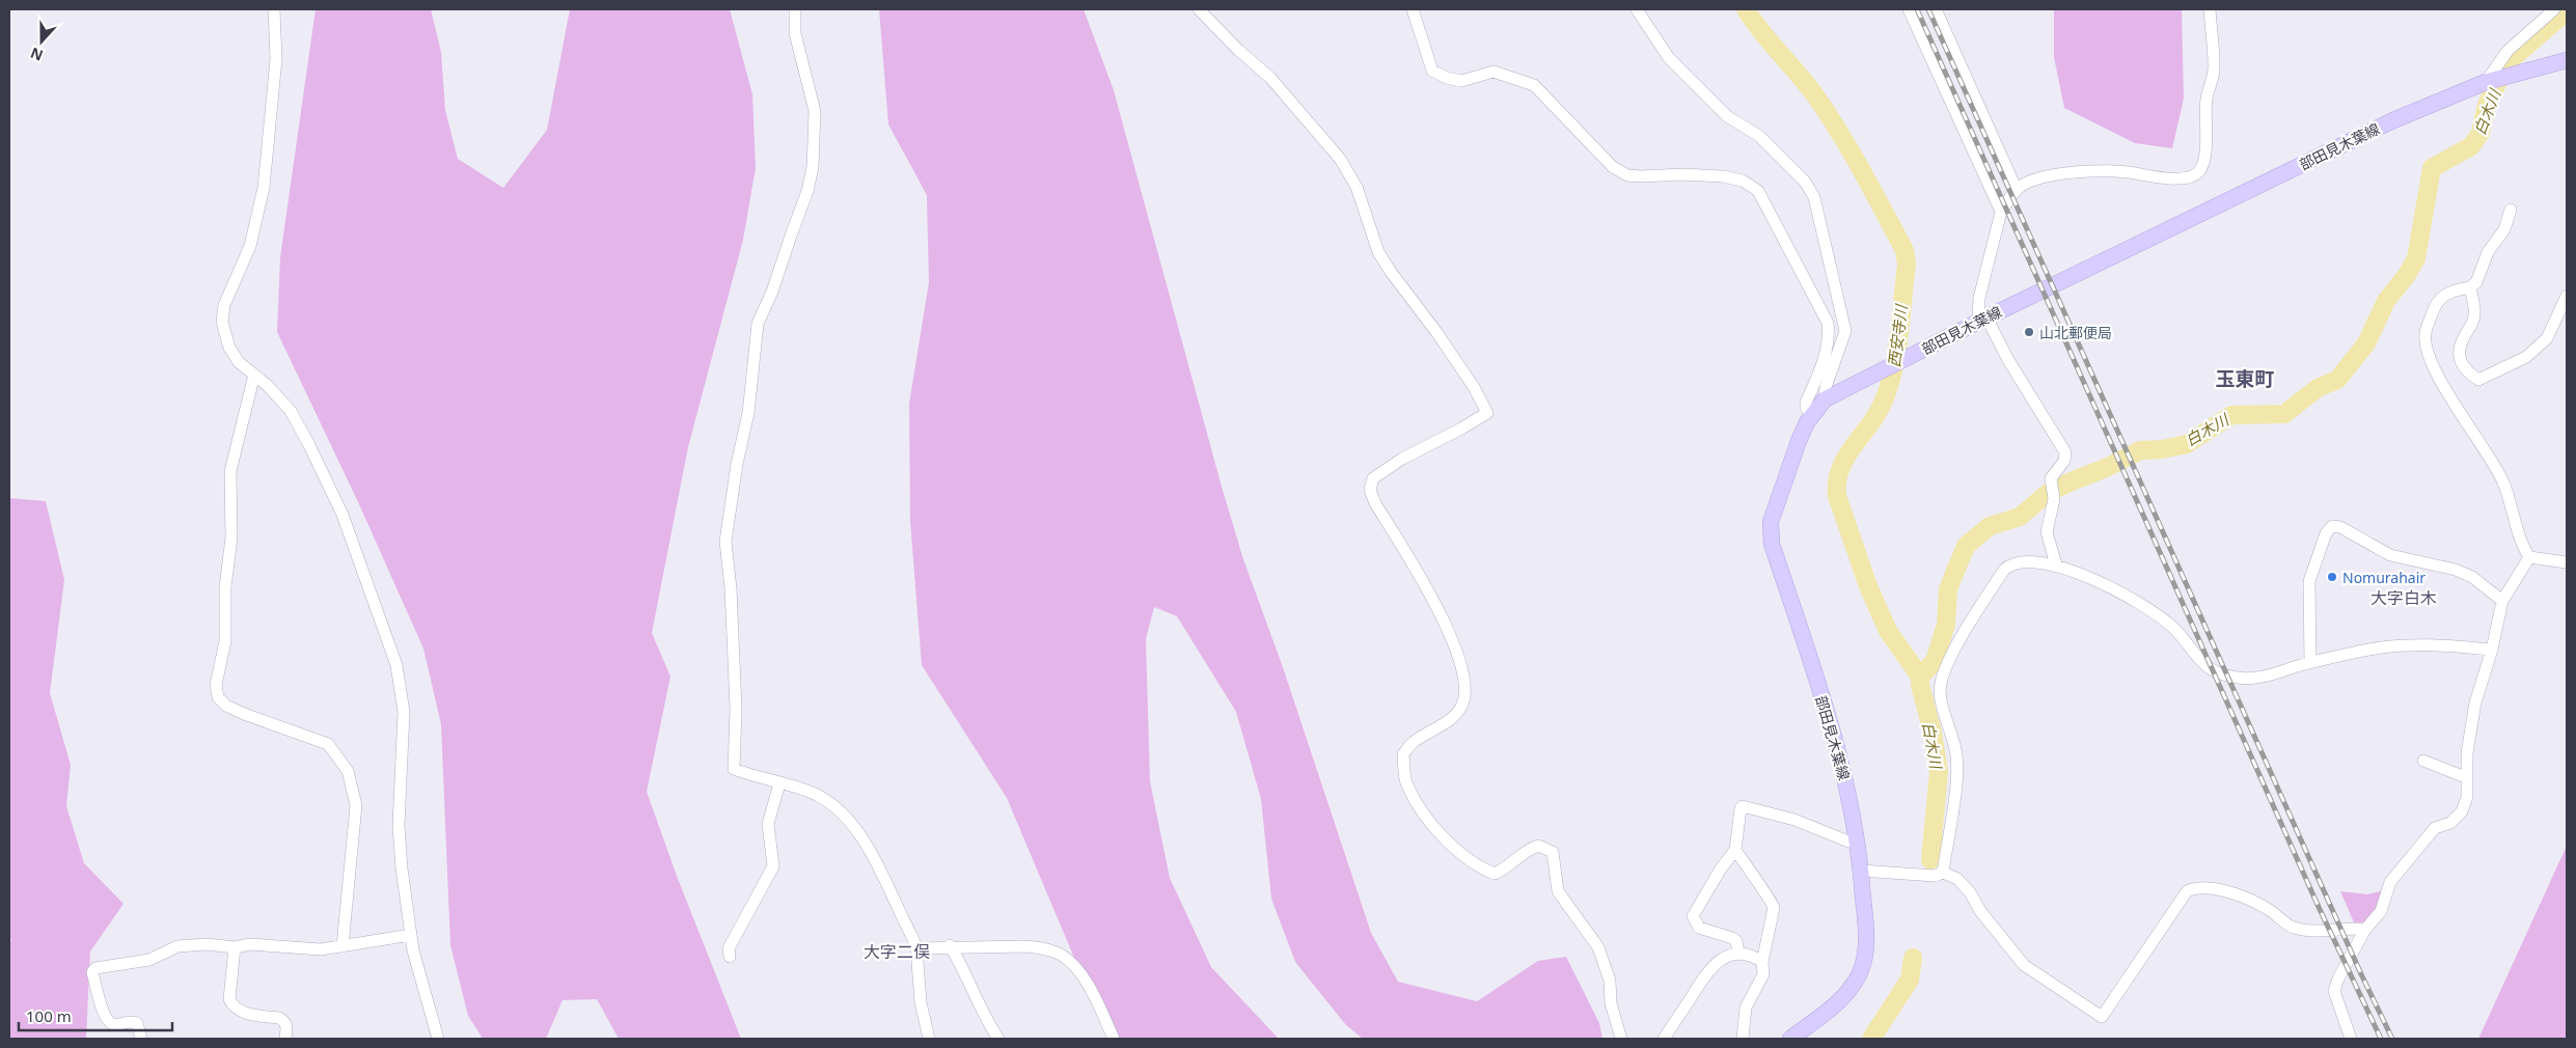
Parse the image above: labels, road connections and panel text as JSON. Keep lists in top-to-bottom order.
{
  "streets": {
    "main road": ["部田見木葉線"]
  },
  "districts": ["玉東町", "大字白木", "大字二俣"],
  "water": ["白木川", "西安寺川"],
  "places": ["山北郵便局", "Nomurahair"],
  "scale_bar": "100 m",
  "north": "bottom"
}
